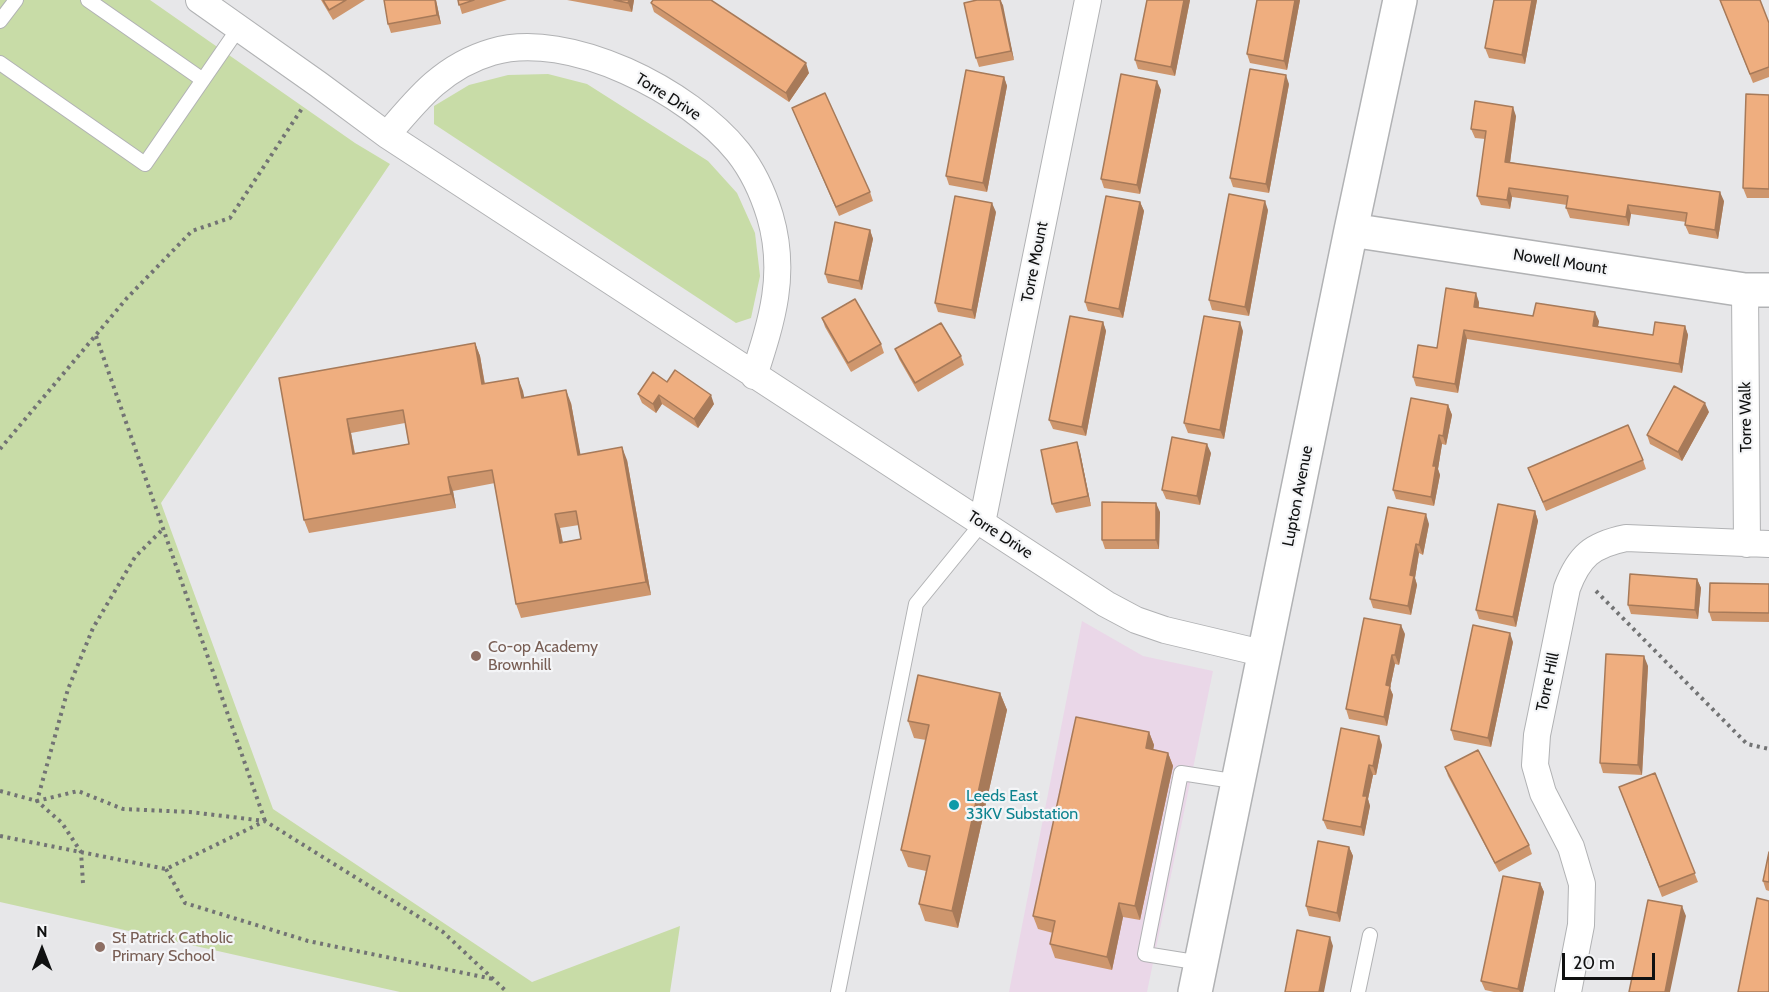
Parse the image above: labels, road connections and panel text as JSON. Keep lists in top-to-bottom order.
{
  "streets": {
    "street": [
      "Torre Drive",
      "Torre Mount",
      "Nowell Mount",
      "Torre Walk",
      "Lupton Avenue",
      "Torre Hill"
    ]
  },
  "crossings": [
    ["Torre Drive", "Torre Mount"],
    ["Torre Drive", "Lupton Avenue"],
    ["Nowell Mount", "Torre Walk"],
    ["Nowell Mount", "Lupton Avenue"],
    ["Torre Walk", "Torre Hill"]
  ],
  "places": ["Co-op Academy Brownhill", "Leeds East 33KV Substation", "St Patrick Catholic Primary School"],
  "scale_bar": "20 m",
  "north": "top"
}
